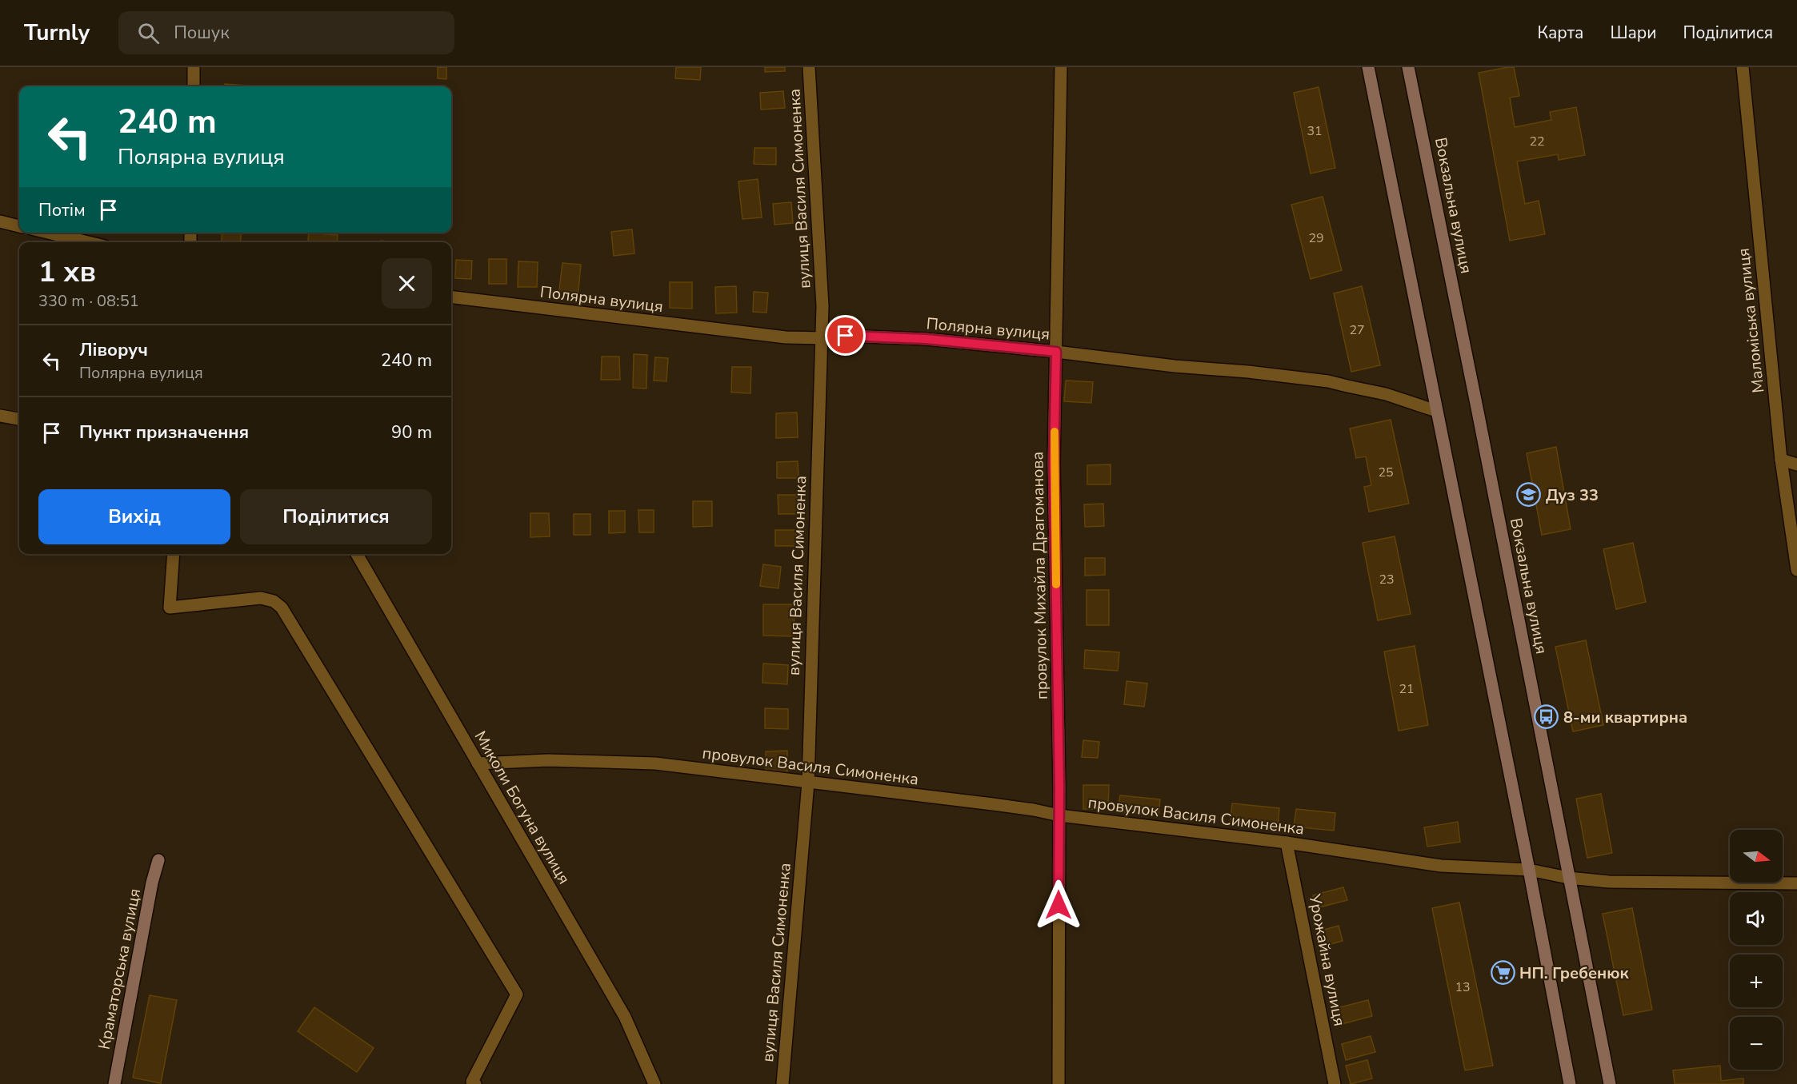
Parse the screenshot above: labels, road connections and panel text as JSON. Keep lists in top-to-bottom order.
{
  "streets": {
    "street": [
      "вулиця Василя Симоненка",
      "Вокзальна вулиця",
      "Полярна вулиця",
      "Маломіська вулиця",
      "провулок Михайла Драгоманова",
      "провулок Василя Симоненка",
      "Миколи Богуна вулиця",
      "Урожайна вулиця",
      "Краматорська вулиця"
    ]
  },
  "crossings": [
    ["вулиця Василя Симоненка", "Полярна вулиця"],
    ["вулиця Василя Симоненка", "провулок Василя Симоненка"],
    ["Вокзальна вулиця", "провулок Василя Симоненка"],
    ["Полярна вулиця", "провулок Михайла Драгоманова"],
    ["провулок Михайла Драгоманова", "провулок Василя Симоненка"],
    ["провулок Василя Симоненка", "Миколи Богуна вулиця"],
    ["провулок Василя Симоненка", "Урожайна вулиця"]
  ],
  "places": {
    "school or university": ["Дуз 33"],
    "bus stop": ["8-ми квартирна"],
    "supermarket": ["НП. Гребенюк"]
  },
  "house_numbers": [
    "31",
    "22",
    "29",
    "27",
    "25",
    "23",
    "21",
    "13"
  ],
  "north": "right",
  "page": {
    "header": "Turnly",
    "search": "Пошук",
    "nav": ["Карта", "Шари", "Поділитися"],
    "turn": ["240 m", "Полярна вулиця"],
    "then": "Потім",
    "heading": ["1 хв", "330 m · 08:51"],
    "list": [
      {
        "name": "Ліворуч",
        "note": "Полярна вулиця",
        "value": "240 m"
      },
      {
        "name": "Пункт призначення",
        "value": "90 m"
      }
    ],
    "buttons": ["Вихід", "Поділитися"],
    "map_buttons": ["+", "−"]
  }
}
